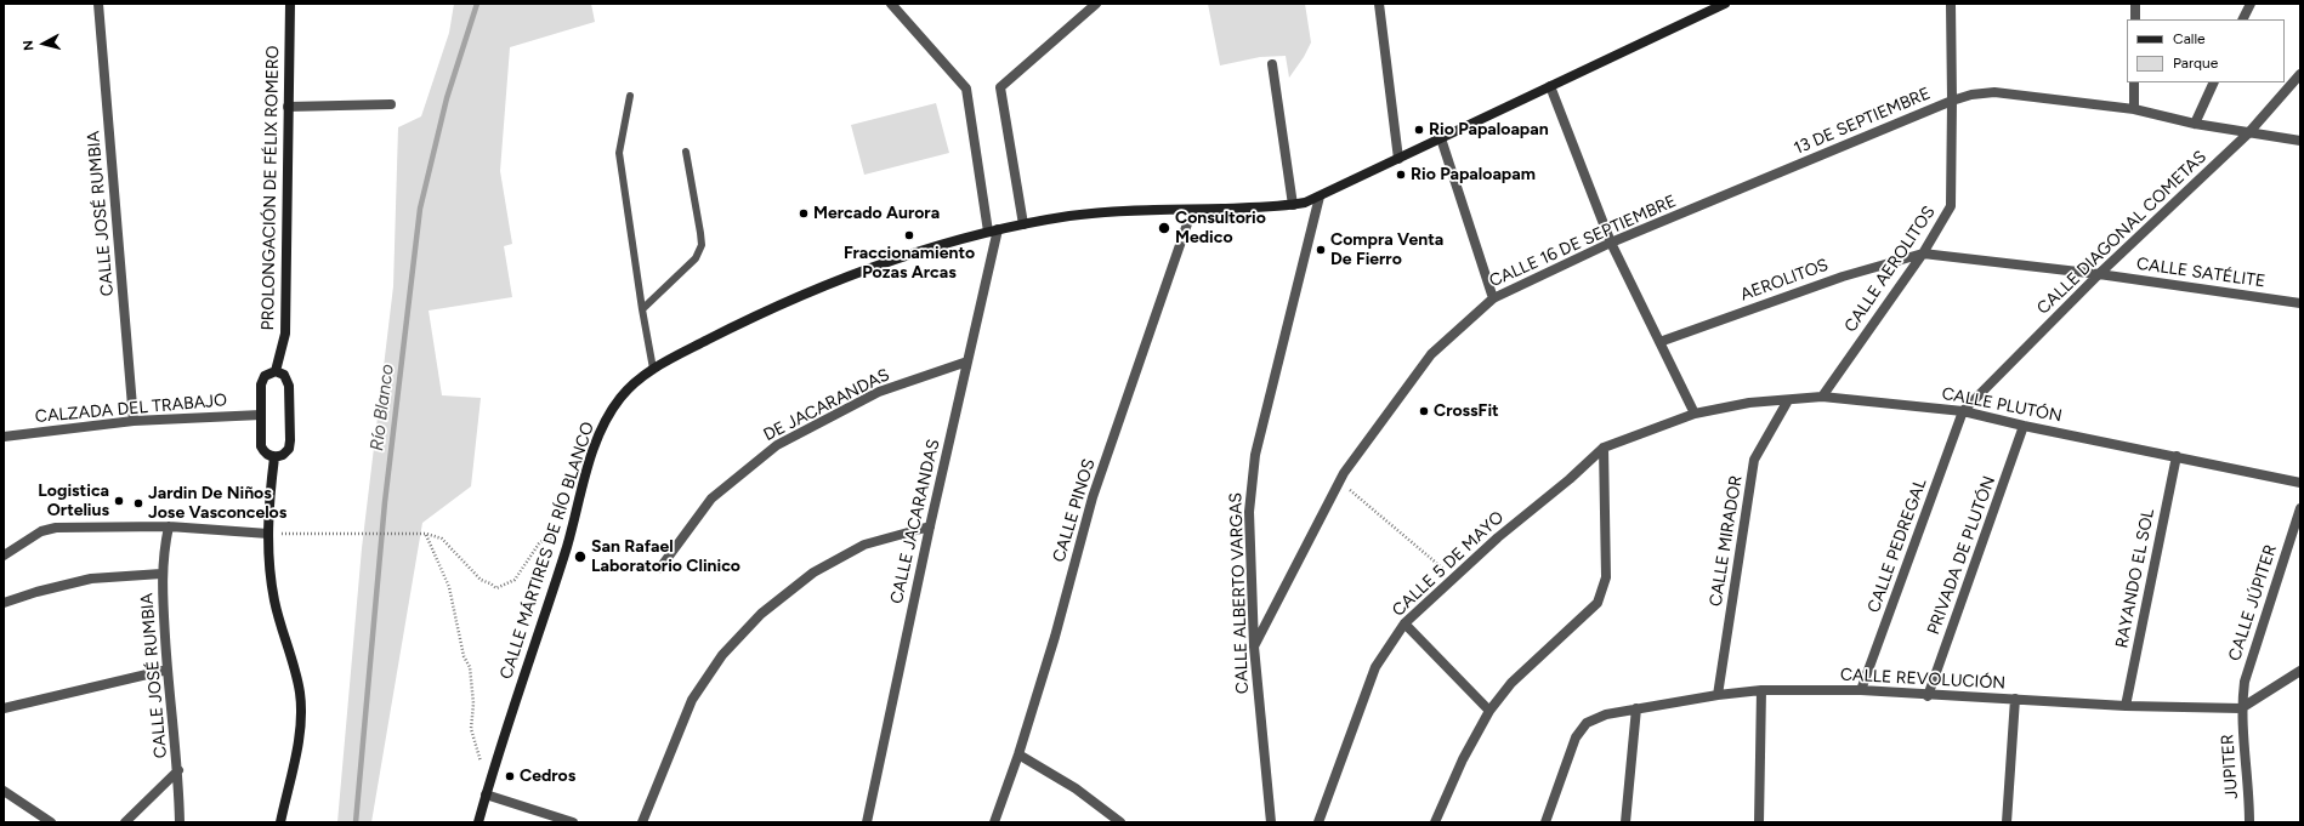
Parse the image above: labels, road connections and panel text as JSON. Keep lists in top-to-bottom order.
{
  "streets": {
    "main road": ["PROLONGACIÓN DE FÉLIX ROMERO", "CALLE MÁRTIRES DE RÍO BLANCO"],
    "street": [
      "13 DE SEPTIEMBRE",
      "CALLE JOSÉ RUMBIA",
      "CALLE DIAGONAL COMETAS",
      "CALLE 16 DE SEPTIEMBRE",
      "CALLE AEROLITOS",
      "CALLE SATÉLITE",
      "AEROLITOS",
      "DE JACARANDAS",
      "CALLE PLUTÓN",
      "CALZADA DEL TRABAJO",
      "CALLE PINOS",
      "CALLE JACARANDAS",
      "CALLE MIRADOR",
      "CALLE PEDREGAL",
      "PRIVADA DE PLUTÓN",
      "CALLE 5 DE MAYO",
      "RAYANDO EL SOL",
      "CALLE ALBERTO VARGAS",
      "CALLE JÚPITER",
      "CALLE REVOLUCIÓN",
      "JUPITER"
    ]
  },
  "crossings": [
    ["13 DE SEPTIEMBRE", "CALLE DIAGONAL COMETAS"],
    ["13 DE SEPTIEMBRE", "CALLE 16 DE SEPTIEMBRE"],
    ["13 DE SEPTIEMBRE", "CALLE AEROLITOS"],
    ["CALLE JOSÉ RUMBIA", "CALZADA DEL TRABAJO"],
    ["CALLE DIAGONAL COMETAS", "CALLE SATÉLITE"],
    ["CALLE DIAGONAL COMETAS", "CALLE PLUTÓN"],
    ["CALLE DIAGONAL COMETAS", "CALLE PEDREGAL"],
    ["CALLE 16 DE SEPTIEMBRE", "CALLE ALBERTO VARGAS"],
    ["CALLE AEROLITOS", "CALLE SATÉLITE"],
    ["CALLE AEROLITOS", "AEROLITOS"],
    ["CALLE AEROLITOS", "CALLE PLUTÓN"],
    ["CALLE SATÉLITE", "AEROLITOS"],
    ["DE JACARANDAS", "CALLE JACARANDAS"],
    ["CALLE PLUTÓN", "CALLE MIRADOR"],
    ["CALLE PLUTÓN", "CALLE PEDREGAL"],
    ["CALLE PLUTÓN", "PRIVADA DE PLUTÓN"],
    ["CALLE PLUTÓN", "CALLE 5 DE MAYO"],
    ["CALLE PLUTÓN", "RAYANDO EL SOL"],
    ["CALLE PINOS", "CALLE MÁRTIRES DE RÍO BLANCO"],
    ["CALLE JACARANDAS", "CALLE MÁRTIRES DE RÍO BLANCO"],
    ["CALLE MIRADOR", "CALLE REVOLUCIÓN"],
    ["CALLE PEDREGAL", "CALLE REVOLUCIÓN"],
    ["CALLE MÁRTIRES DE RÍO BLANCO", "CALLE ALBERTO VARGAS"],
    ["PRIVADA DE PLUTÓN", "CALLE REVOLUCIÓN"],
    ["RAYANDO EL SOL", "CALLE REVOLUCIÓN"],
    ["CALLE JÚPITER", "CALLE REVOLUCIÓN"],
    ["CALLE JÚPITER", "JUPITER"],
    ["CALLE REVOLUCIÓN", "JUPITER"]
  ],
  "water": ["Río Blanco"],
  "places": [
    "Rio Papaloapan",
    "Rio Papaloapam",
    "Mercado Aurora",
    "Consultorio Medico",
    "Fraccionamiento Pozas Arcas",
    "Compra Venta De Fierro",
    "CrossFit",
    "Logistica Ortelius",
    "Jardin De Niños Jose Vasconcelos",
    "San Rafael Laboratorio Clinico",
    "Cedros"
  ],
  "legend": ["Calle", "Parque"],
  "north": "left"
}
